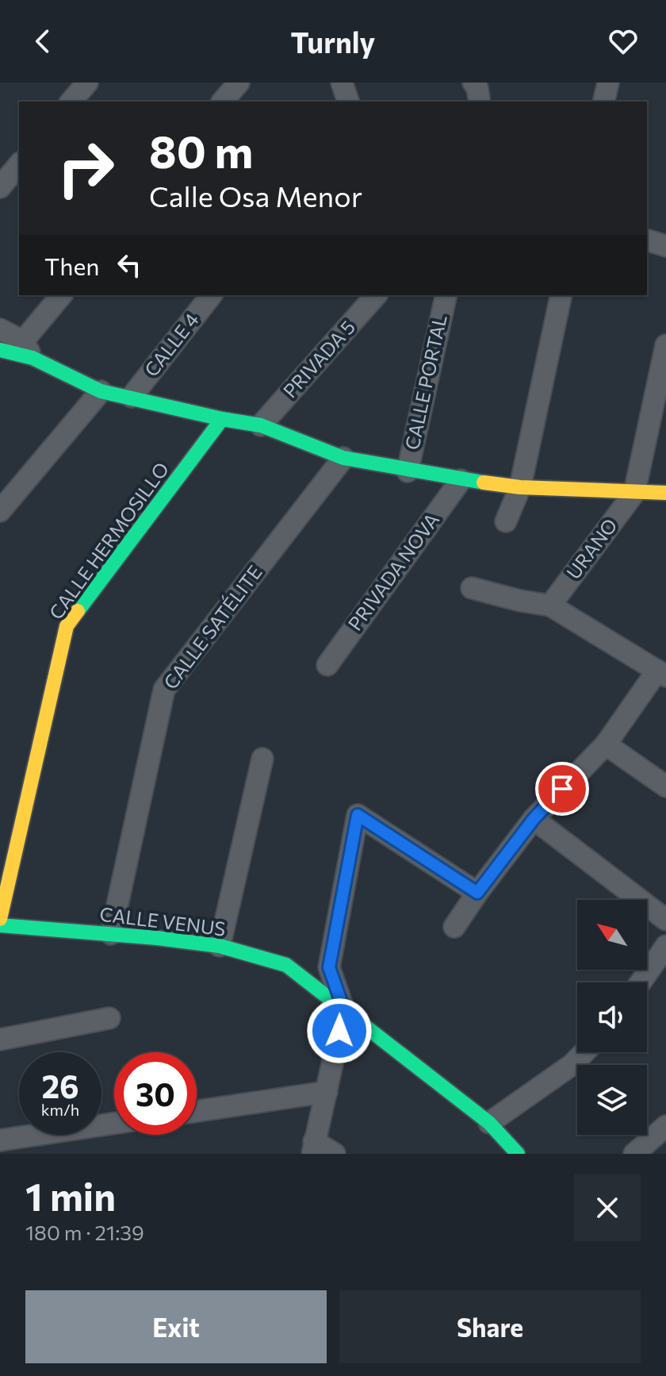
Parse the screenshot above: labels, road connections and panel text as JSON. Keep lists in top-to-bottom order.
{
  "streets": {
    "street": [
      "CALLE 4",
      "PRIVADA 5",
      "CALLE PORTAL",
      "CALLE HERMOSILLO",
      "URANO",
      "PRIVADA NOVA",
      "CALLE SATÉLITE",
      "CALLE VENUS"
    ]
  },
  "crossings": [
    ["CALLE SATÉLITE", "CALLE VENUS"]
  ],
  "north": "top left",
  "page": {
    "header": "Turnly",
    "turn": ["80 m", "Calle Osa Menor"],
    "then": "Then",
    "speed": "26 km/h",
    "limit": "30",
    "heading": ["1 min", "180 m · 21:39"],
    "buttons": ["Exit", "Share"]
  }
}
